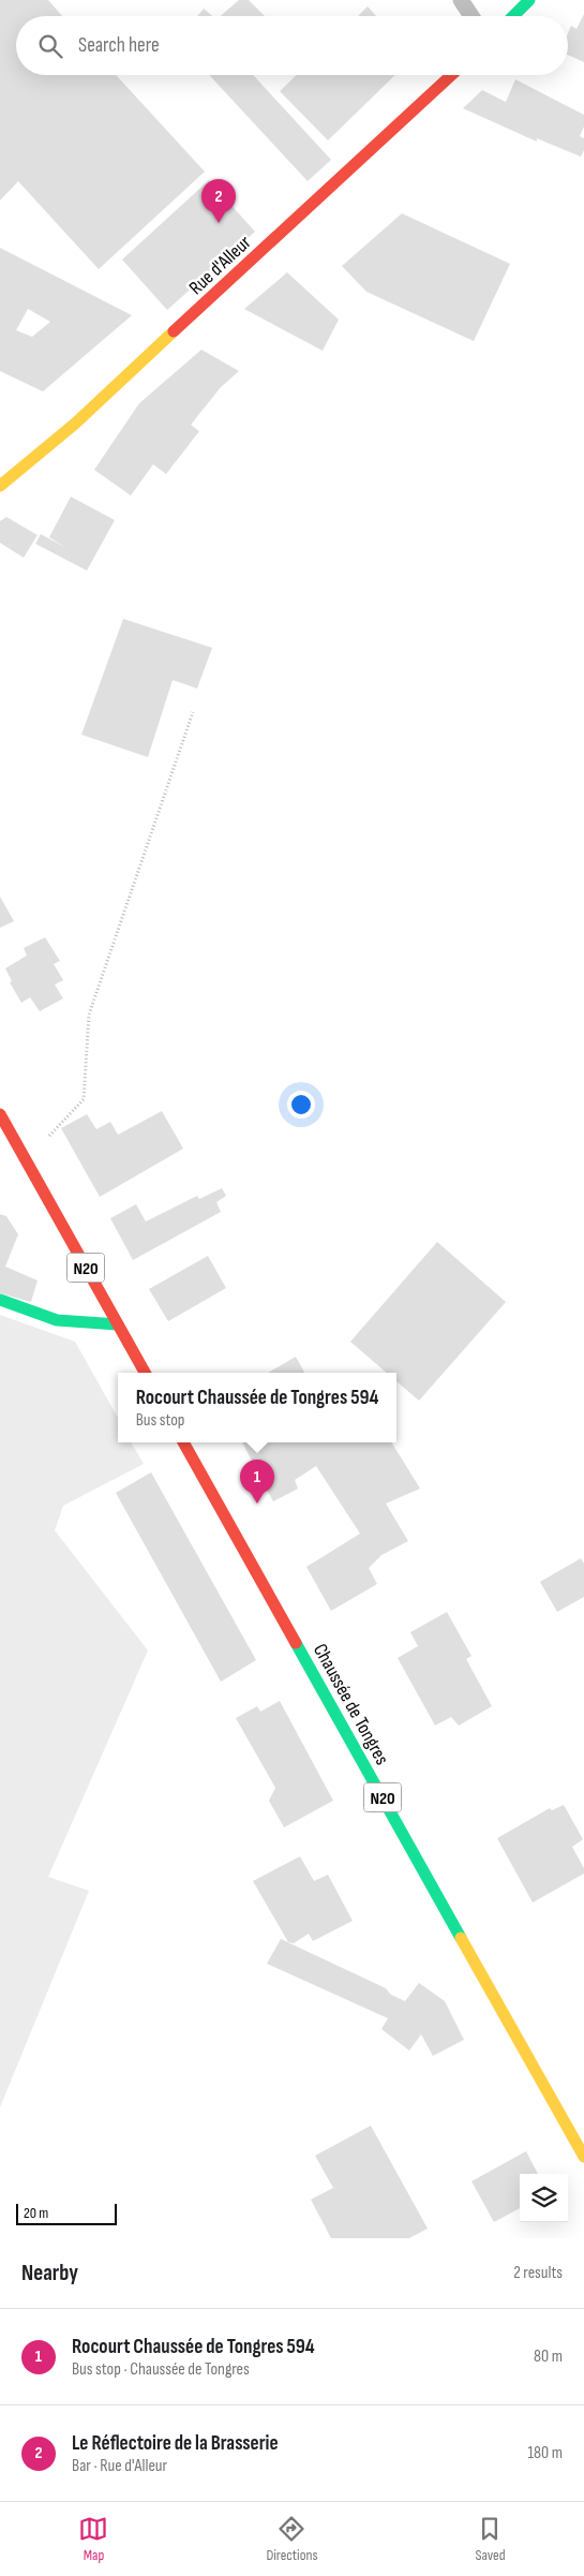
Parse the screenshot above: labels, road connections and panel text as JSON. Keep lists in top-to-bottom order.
{
  "streets": {
    "main road": ["Rue d'Alleur", "N20", "Chaussée de Tongres"]
  },
  "scale_bar": "20 m",
  "page": {
    "search": "Search here",
    "pins": ["2", "1"],
    "popup": ["Rocourt Chaussée de Tongres 594", "Bus stop"],
    "scale": "20 m",
    "heading": ["Nearby", "2 results"],
    "list": [
      {
        "mark": "1",
        "name": "Rocourt Chaussée de Tongres 594",
        "note": "Bus stop · Chaussée de Tongres",
        "value": "80 m"
      },
      {
        "mark": "2",
        "name": "Le Réflectoire de la Brasserie",
        "note": "Bar · Rue d'Alleur",
        "value": "180 m"
      }
    ],
    "nav": ["Map", "Directions", "Saved"]
  }
}
